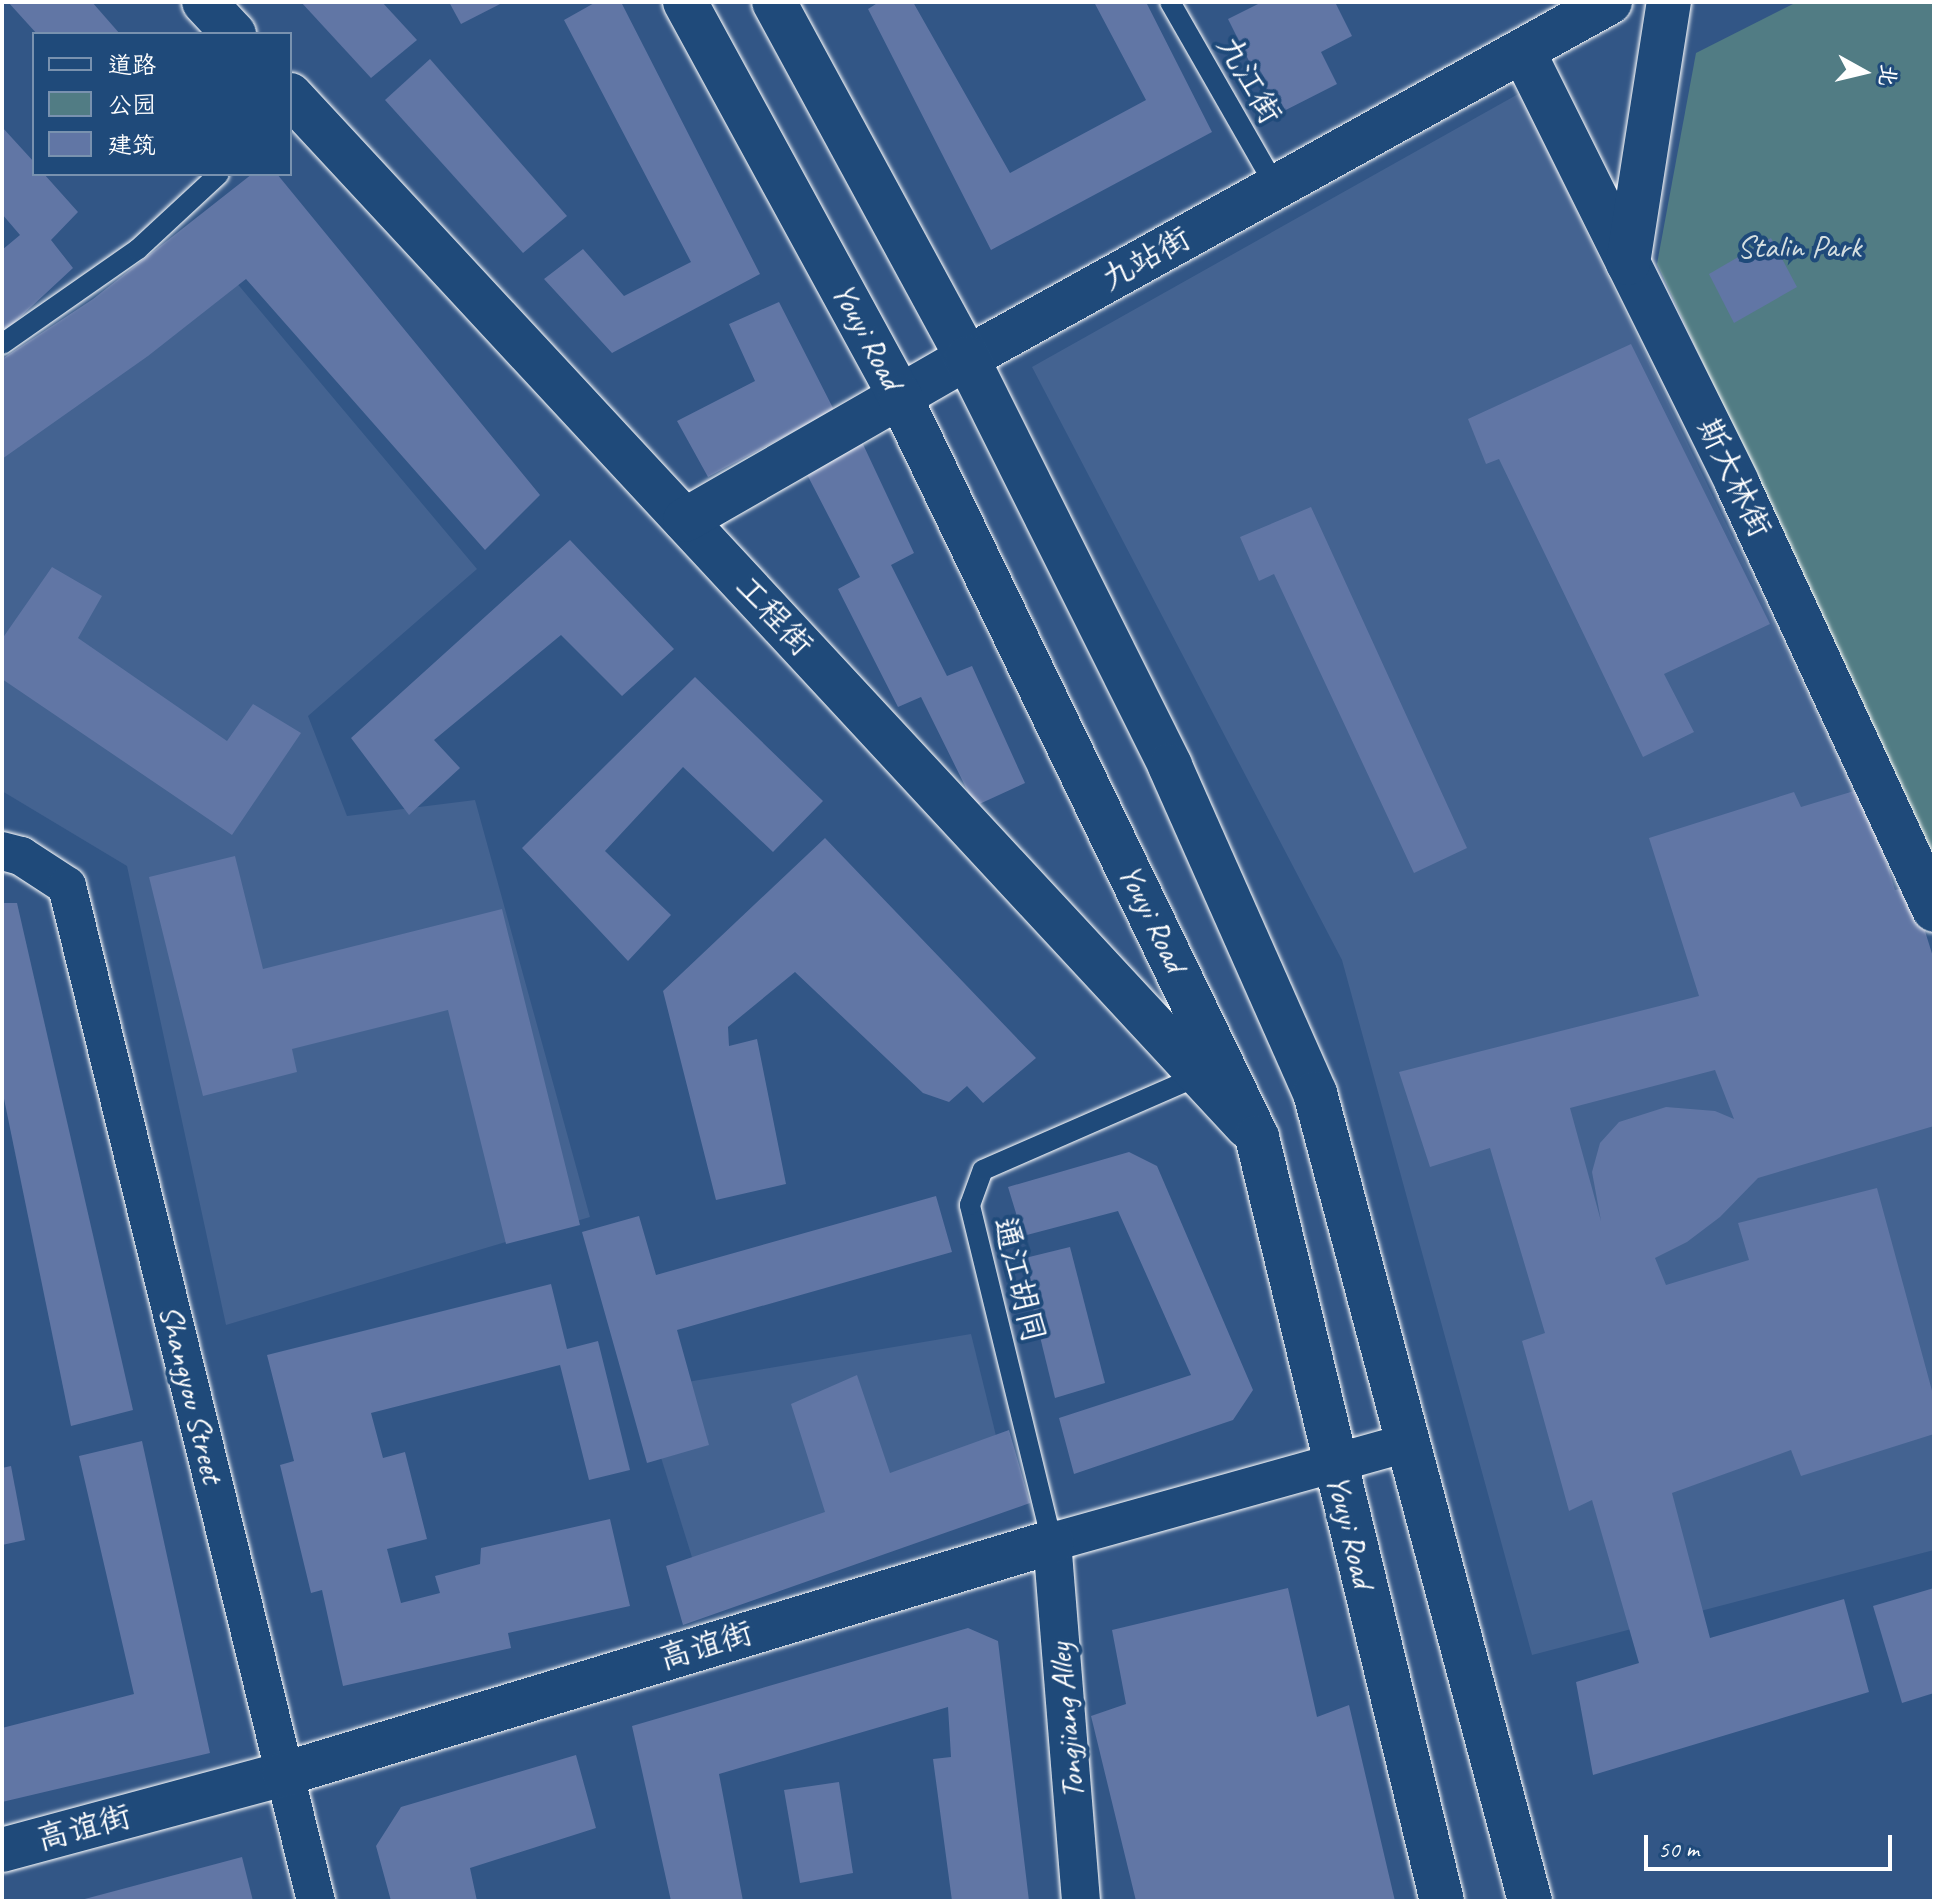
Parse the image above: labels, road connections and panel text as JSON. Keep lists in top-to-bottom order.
{
  "streets": {
    "main road": [
      "九站街",
      "Youyi Road",
      "斯大林街",
      "工程街",
      "高谊街"
    ],
    "street": ["Shangyou Street", "Tongjiang Alley"],
    "lane": ["九江街", "通江胡同"]
  },
  "crossings": [
    ["九江街", "九站街"],
    ["九站街", "Youyi Road"],
    ["九站街", "斯大林街"],
    ["九站街", "工程街"],
    ["Youyi Road", "工程街"],
    ["Youyi Road", "高谊街"],
    ["工程街", "通江胡同"],
    ["通江胡同", "高谊街"],
    ["通江胡同", "Tongjiang Alley"],
    ["Shangyou Street", "高谊街"],
    ["高谊街", "Tongjiang Alley"]
  ],
  "parks": ["Stalin Park"],
  "legend": ["道路", "公园", "建筑"],
  "scale_bar": "50 m",
  "north": "right"
}
